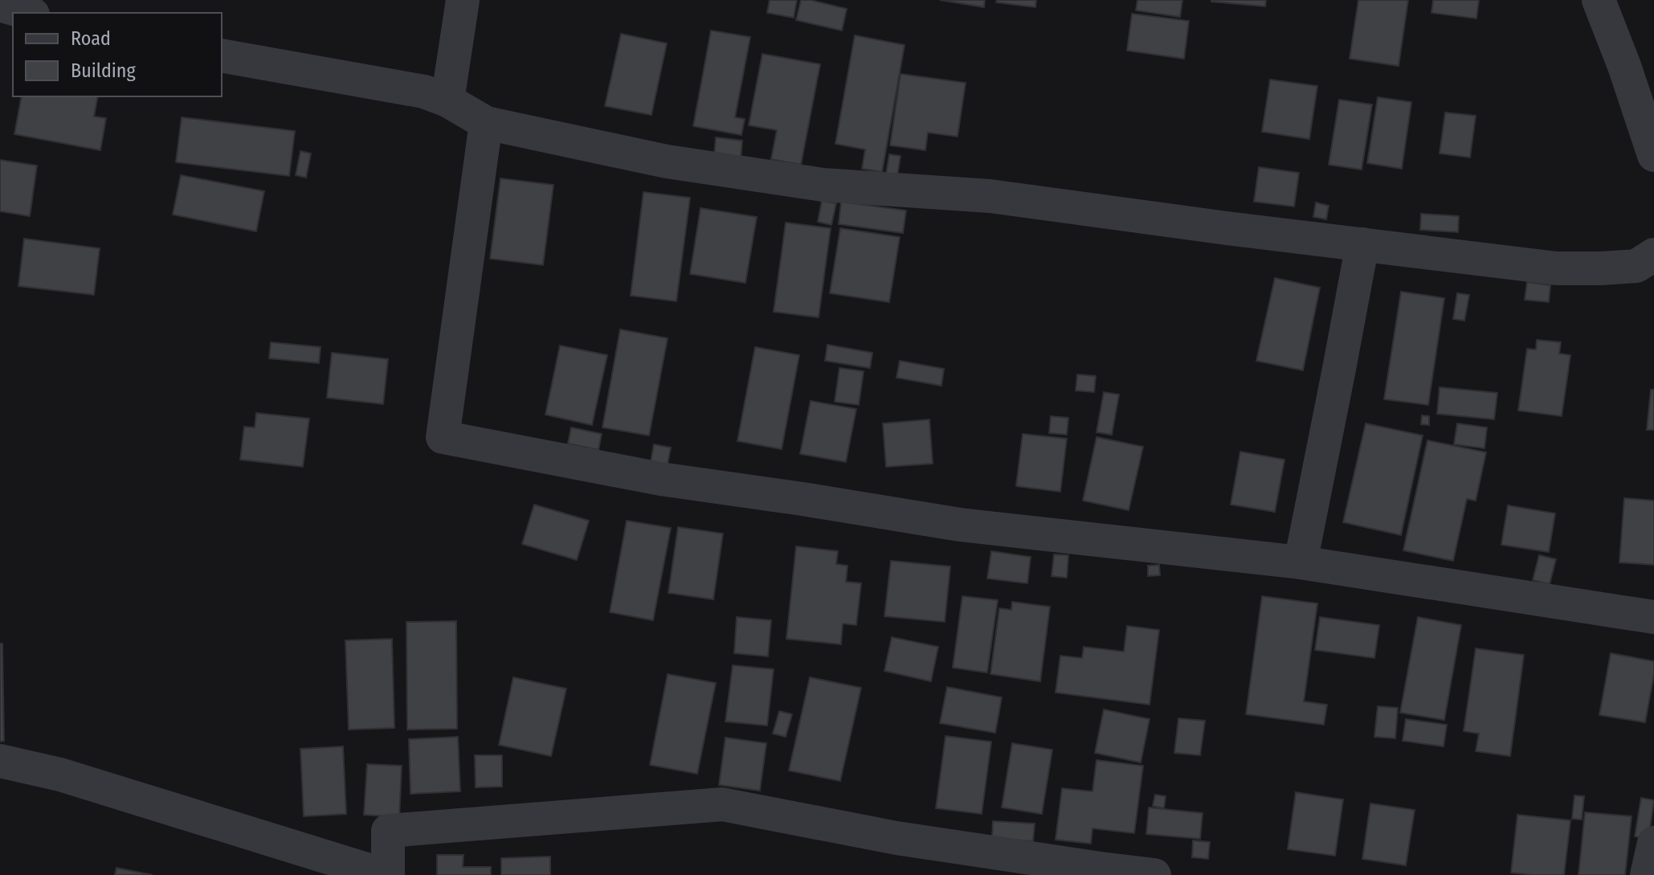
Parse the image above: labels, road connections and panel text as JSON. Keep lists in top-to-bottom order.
{
  "legend": ["Road", "Building"]
}
